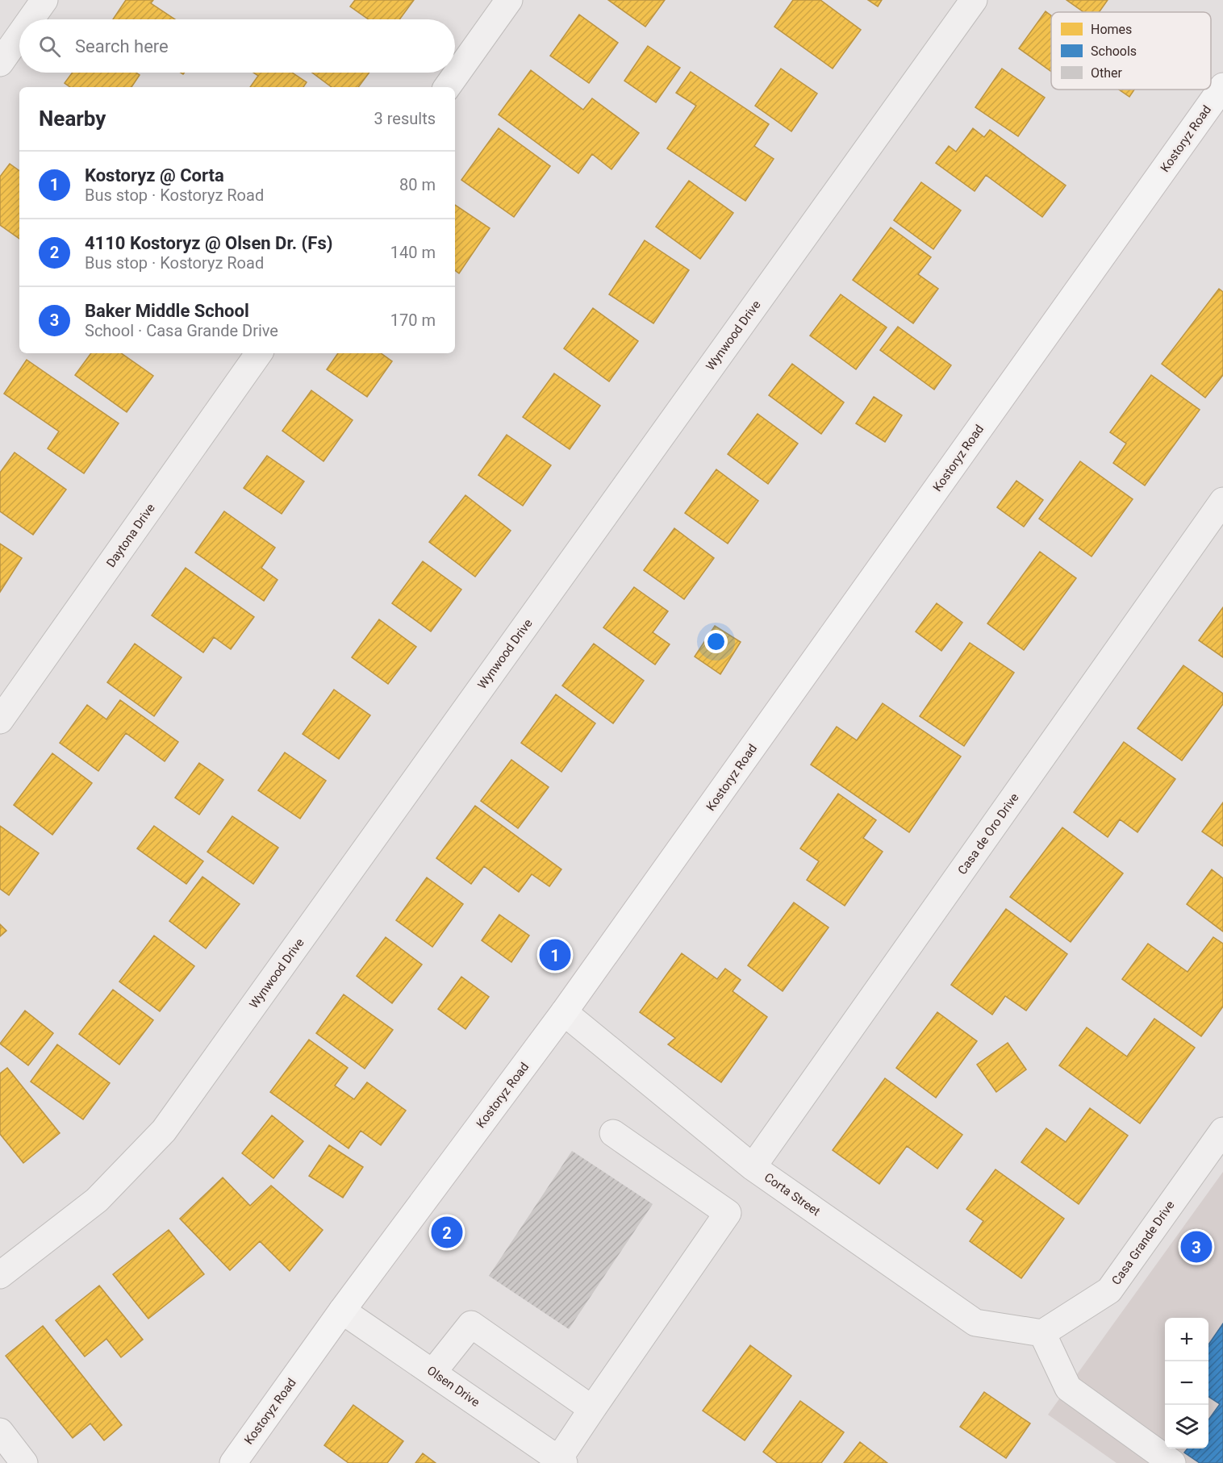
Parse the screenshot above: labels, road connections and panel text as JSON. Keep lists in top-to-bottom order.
{
  "streets": {
    "main road": ["Kostoryz Road"],
    "street": [
      "Wynwood Drive",
      "Daytona Drive",
      "Casa de Oro Drive",
      "Corta Street",
      "Casa Grande Drive",
      "Olsen Drive"
    ]
  },
  "crossings": [
    ["Kostoryz Road", "Corta Street"],
    ["Kostoryz Road", "Olsen Drive"],
    ["Casa de Oro Drive", "Corta Street"],
    ["Corta Street", "Casa Grande Drive"]
  ],
  "legend": ["Homes", "Schools", "Other"],
  "page": {
    "search": "Search here",
    "heading": ["Nearby", "3 results"],
    "list": [
      {
        "mark": "1",
        "name": "Kostoryz @ Corta",
        "note": "Bus stop · Kostoryz Road",
        "value": "80 m"
      },
      {
        "mark": "2",
        "name": "4110 Kostoryz @ Olsen Dr. (Fs)",
        "note": "Bus stop · Kostoryz Road",
        "value": "140 m"
      },
      {
        "mark": "3",
        "name": "Baker Middle School",
        "note": "School · Casa Grande Drive",
        "value": "170 m"
      }
    ],
    "pins": ["1", "2", "3"],
    "map_buttons": ["+", "−"]
  }
}
